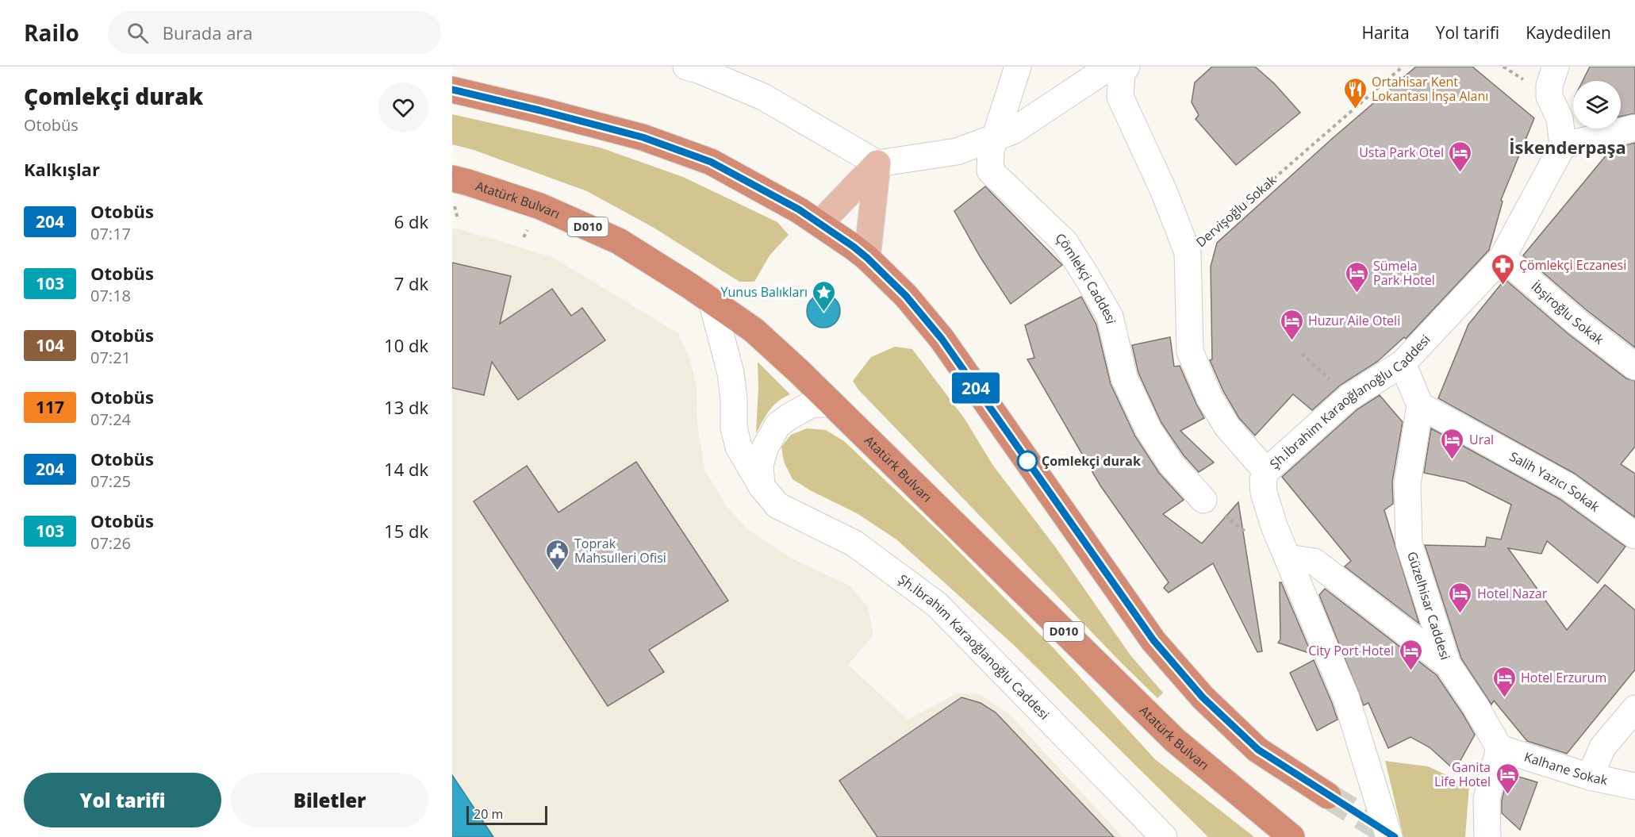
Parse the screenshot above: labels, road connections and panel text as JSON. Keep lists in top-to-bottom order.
{
  "streets": {
    "highway": ["Atatürk Bulvarı", "D010"],
    "street": [
      "Dervişoğlu Sokak",
      "Çömlekçi Caddesi",
      "İbşiroğlu Sokak",
      "Şh.İbrahim Karaoğlanoğlu Caddesi",
      "Salih Yazıcı Sokak",
      "Güzelhisar Caddesi",
      "Kalhane Sokak"
    ]
  },
  "crossings": [
    ["Atatürk Bulvarı", "Şh.İbrahim Karaoğlanoğlu Caddesi"],
    ["Dervişoğlu Sokak", "Şh.İbrahim Karaoğlanoğlu Caddesi"],
    ["İbşiroğlu Sokak", "Şh.İbrahim Karaoğlanoğlu Caddesi"],
    ["Salih Yazıcı Sokak", "Güzelhisar Caddesi"],
    ["Güzelhisar Caddesi", "Kalhane Sokak"]
  ],
  "districts": ["İskenderpaşa"],
  "places": {
    "restaurant": ["Ortahisar Kent Lokantası İnşa Alanı"],
    "hotel": [
      "Usta Park Otel",
      "Sümela Park Hotel",
      "Huzur Aile Oteli",
      "Ural",
      "Hotel Nazar",
      "City Port Hotel",
      "Hotel Erzurum",
      "Ganita Life Hotel"
    ],
    "pharmacy": ["Çömlekçi Eczanesi"],
    "place": ["Yunus Balıkları"],
    "other": ["Çomlekçi durak"],
    "public building": ["Toprak Mahsulleri Ofisi"]
  },
  "lines": ["bus line 204"],
  "scale_bar": "20 m",
  "page": {
    "header": "Railo",
    "search": "Burada ara",
    "nav": ["Harita", "Yol tarifi", "Kaydedilen"],
    "heading": [
      ["Çomlekçi durak", "Otobüs"],
      "Kalkışlar"
    ],
    "on_map": "204",
    "list": [
      {
        "mark": "204",
        "name": "Otobüs",
        "note": "07:17",
        "value": "6 dk"
      },
      {
        "mark": "103",
        "name": "Otobüs",
        "note": "07:18",
        "value": "7 dk"
      },
      {
        "mark": "104",
        "name": "Otobüs",
        "note": "07:21",
        "value": "10 dk"
      },
      {
        "mark": "117",
        "name": "Otobüs",
        "note": "07:24",
        "value": "13 dk"
      },
      {
        "mark": "204",
        "name": "Otobüs",
        "note": "07:25",
        "value": "14 dk"
      },
      {
        "mark": "103",
        "name": "Otobüs",
        "note": "07:26",
        "value": "15 dk"
      }
    ],
    "buttons": ["Yol tarifi", "Biletler"],
    "scale": "20 m"
  }
}
